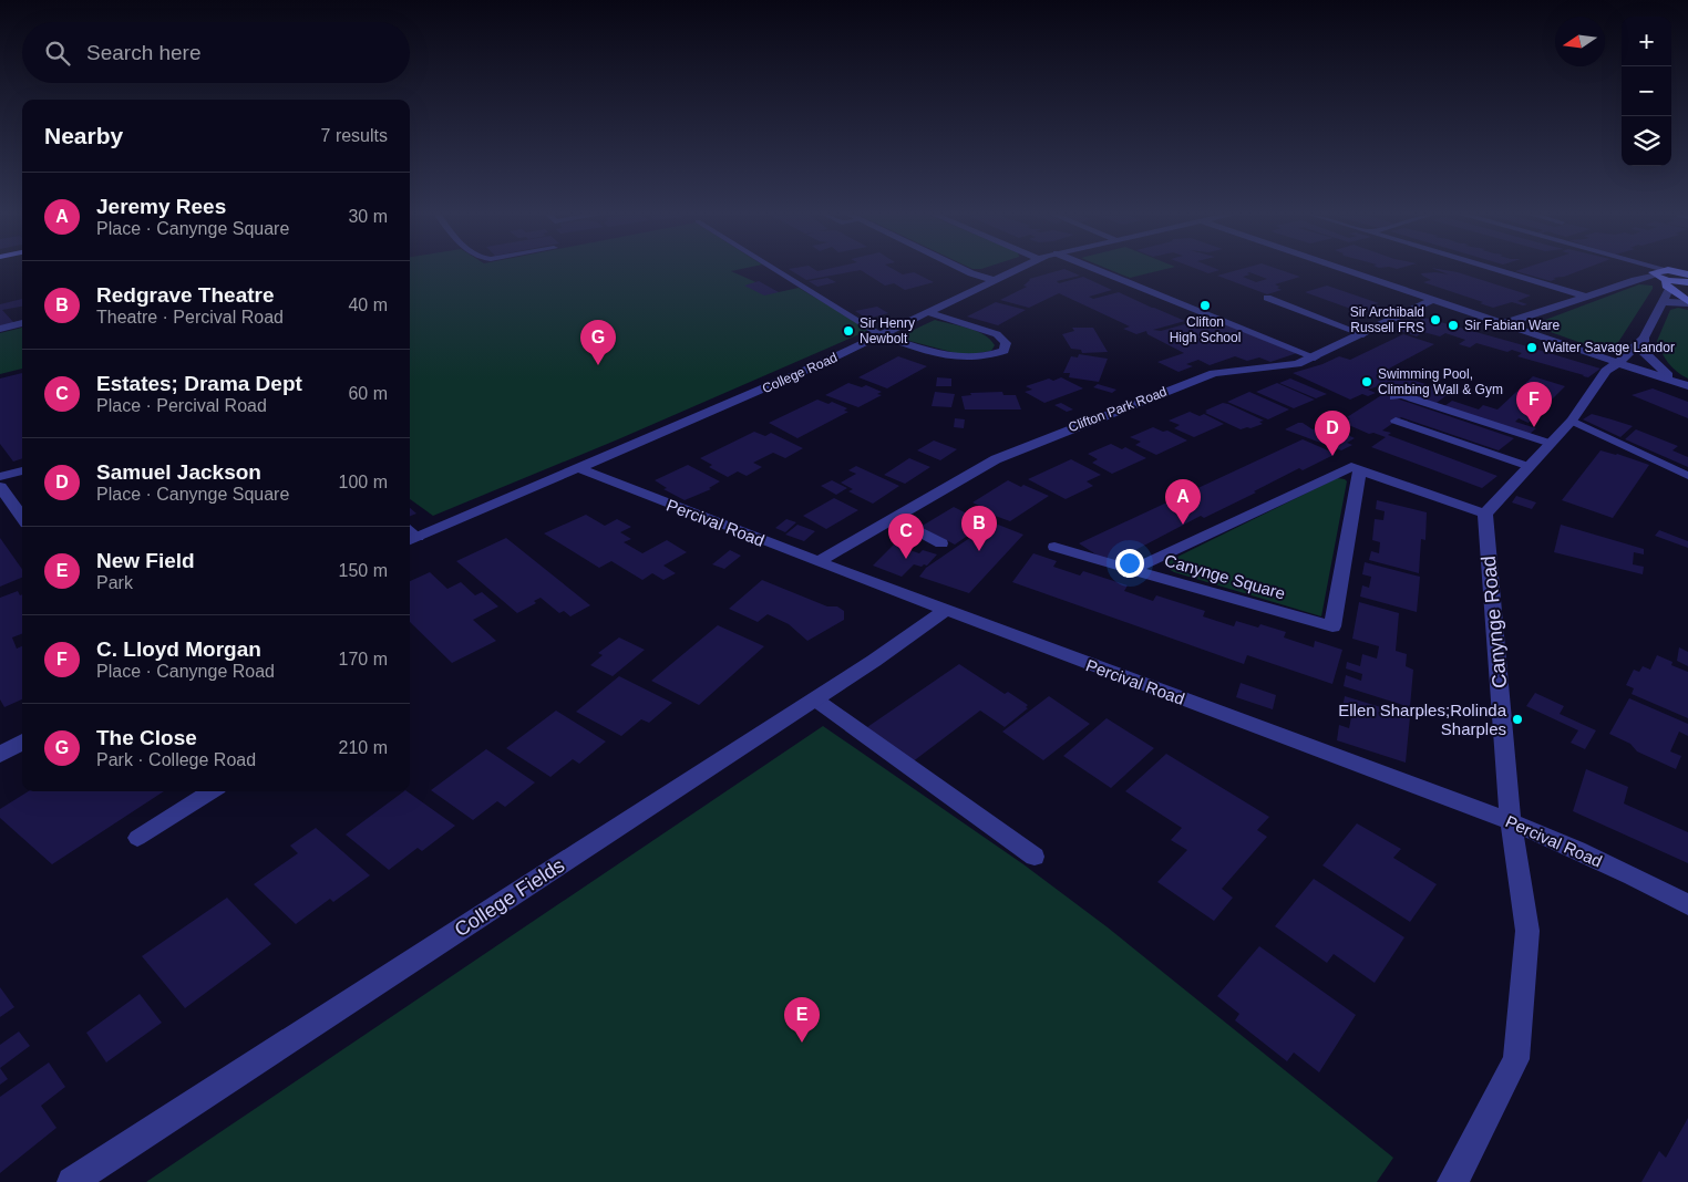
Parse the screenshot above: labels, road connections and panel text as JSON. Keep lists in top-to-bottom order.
{
  "streets": {
    "street": [
      "College Road",
      "Clifton Park Road",
      "Percival Road",
      "Canynge Square",
      "Canynge Road",
      "College Fields"
    ]
  },
  "crossings": [
    ["College Road", "Percival Road"],
    ["Clifton Park Road", "Percival Road"],
    ["Percival Road", "Canynge Road"],
    ["Percival Road", "College Fields"]
  ],
  "places": [
    "Clifton High School",
    "Sir Archibald Russell FRS",
    "Sir Fabian Ware",
    "Sir Henry Newbolt",
    "Walter Savage Landor",
    "Swimming Pool, Climbing Wall & Gym",
    "Ellen Sharples;Rolinda Sharples"
  ],
  "north": "left",
  "page": {
    "map_buttons": ["+", "−"],
    "search": "Search here",
    "heading": ["Nearby", "7 results"],
    "list": [
      {
        "mark": "A",
        "name": "Jeremy Rees",
        "note": "Place · Canynge Square",
        "value": "30 m"
      },
      {
        "mark": "B",
        "name": "Redgrave Theatre",
        "note": "Theatre · Percival Road",
        "value": "40 m"
      },
      {
        "mark": "C",
        "name": "Estates; Drama Dept",
        "note": "Place · Percival Road",
        "value": "60 m"
      },
      {
        "mark": "D",
        "name": "Samuel Jackson",
        "note": "Place · Canynge Square",
        "value": "100 m"
      },
      {
        "mark": "E",
        "name": "New Field",
        "note": "Park",
        "value": "150 m"
      },
      {
        "mark": "F",
        "name": "C. Lloyd Morgan",
        "note": "Place · Canynge Road",
        "value": "170 m"
      },
      {
        "mark": "G",
        "name": "The Close",
        "note": "Park · College Road",
        "value": "210 m"
      }
    ],
    "pins": [
      "G",
      "F",
      "D",
      "A",
      "B",
      "C",
      "E"
    ]
  }
}
